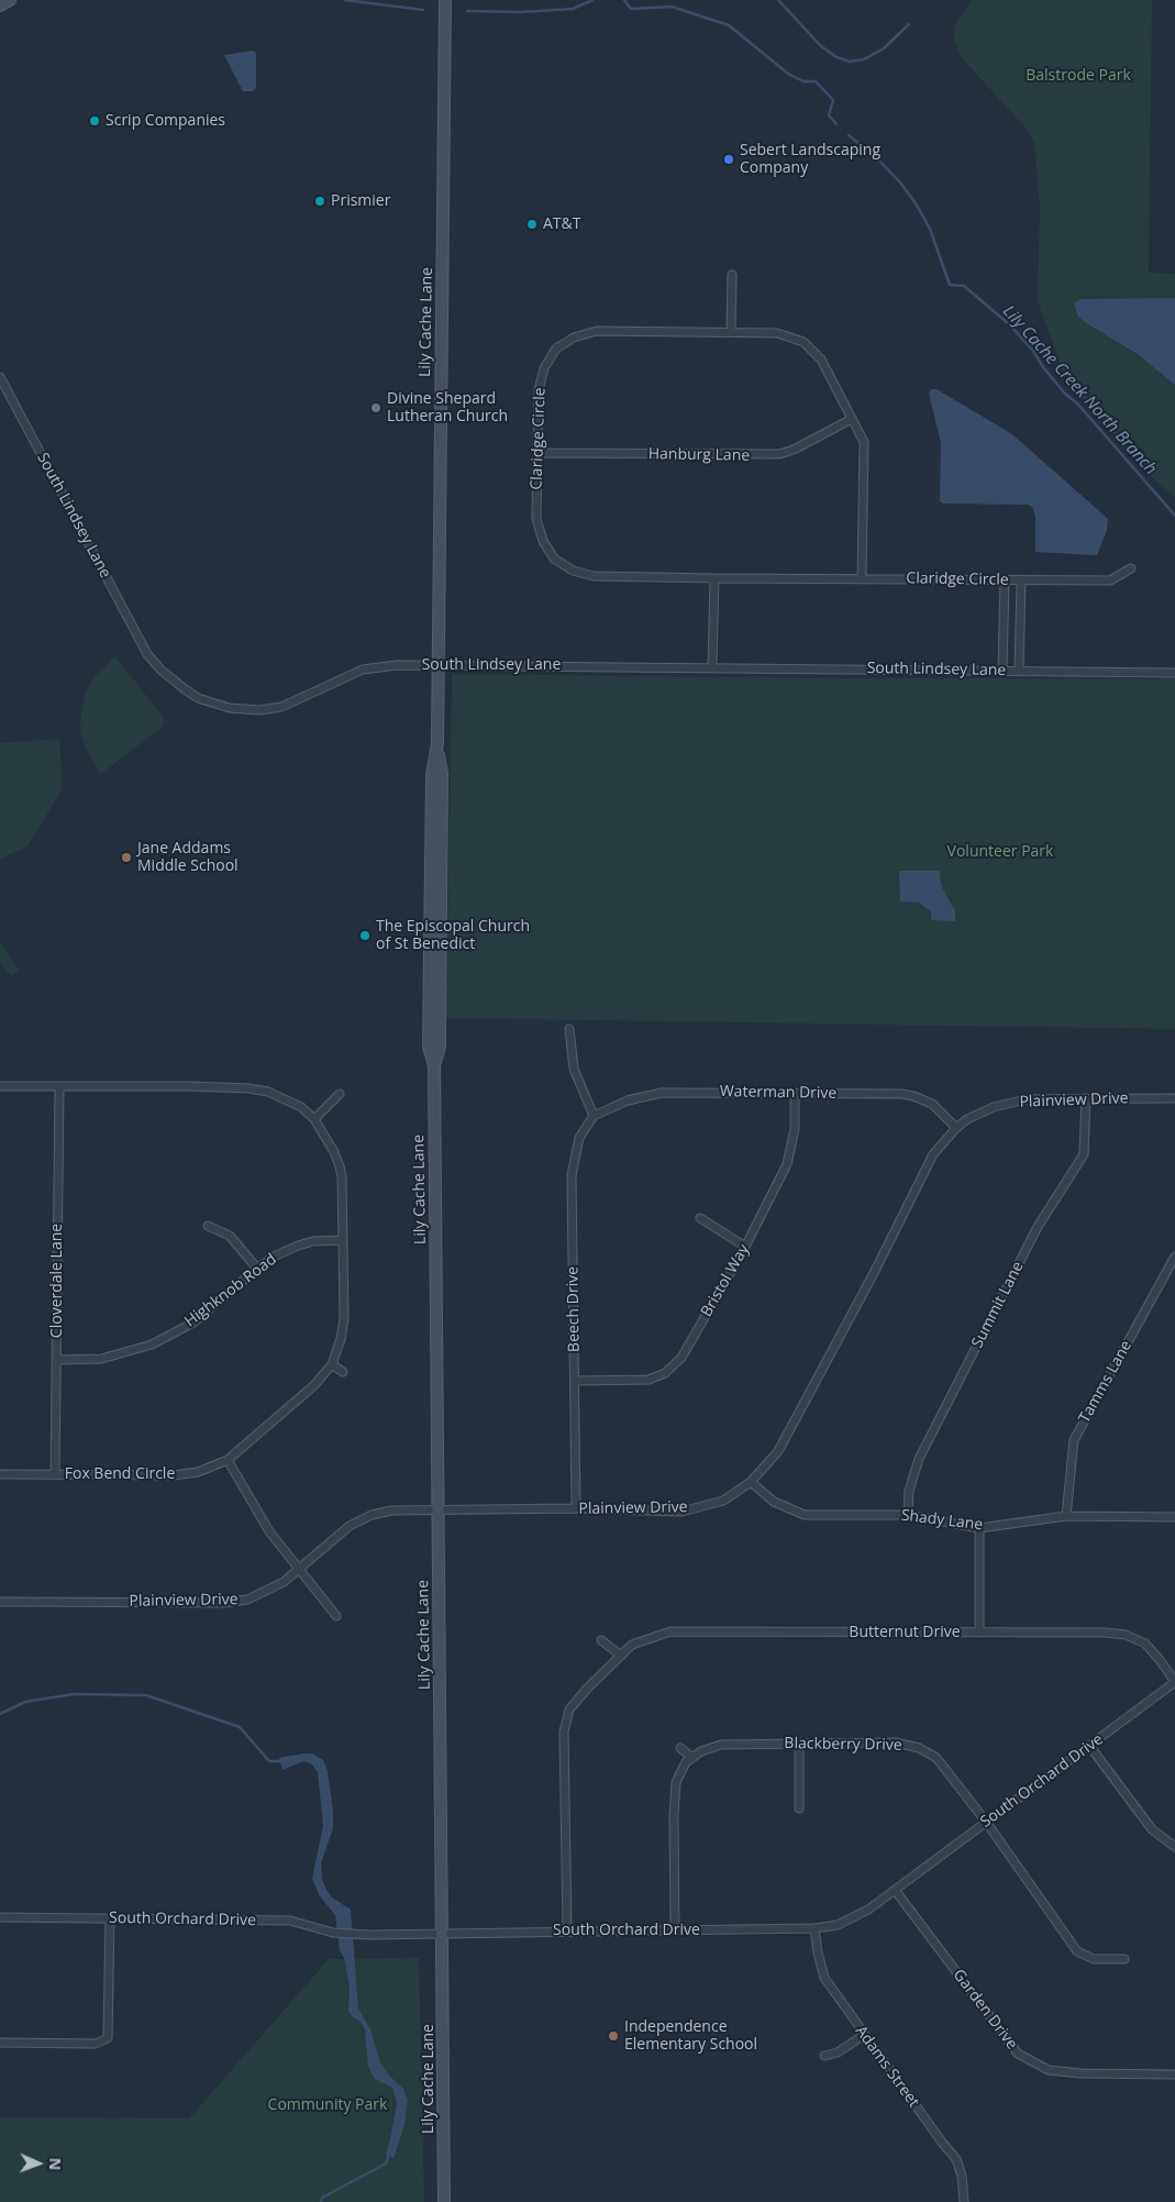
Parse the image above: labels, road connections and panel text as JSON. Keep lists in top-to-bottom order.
{
  "streets": {
    "street": [
      "Lily Cache Lane",
      "Claridge Circle",
      "Hanburg Lane",
      "South Lindsey Lane",
      "Waterman Drive",
      "Plainview Drive",
      "Cloverdale Lane",
      "Bristol Way",
      "Highknob Road",
      "Summit Lane",
      "Beech Drive",
      "Tamms Lane",
      "Fox Bend Circle",
      "Shady Lane",
      "Butternut Drive",
      "Blackberry Drive",
      "South Orchard Drive",
      "Garden Drive",
      "Adams Street"
    ]
  },
  "crossings": [
    ["Lily Cache Lane", "South Lindsey Lane"],
    ["Lily Cache Lane", "Plainview Drive"],
    ["Lily Cache Lane", "South Orchard Drive"],
    ["Claridge Circle", "Hanburg Lane"],
    ["Waterman Drive", "Plainview Drive"],
    ["Waterman Drive", "Bristol Way"],
    ["Waterman Drive", "Beech Drive"],
    ["Plainview Drive", "Summit Lane"],
    ["Plainview Drive", "Beech Drive"],
    ["Plainview Drive", "Shady Lane"],
    ["Cloverdale Lane", "Highknob Road"],
    ["Cloverdale Lane", "Fox Bend Circle"],
    ["Bristol Way", "Beech Drive"],
    ["Highknob Road", "Fox Bend Circle"],
    ["Summit Lane", "Shady Lane"],
    ["Tamms Lane", "Shady Lane"],
    ["Butternut Drive", "South Orchard Drive"],
    ["Blackberry Drive", "South Orchard Drive"],
    ["South Orchard Drive", "Garden Drive"],
    ["South Orchard Drive", "Adams Street"]
  ],
  "water": ["Lily Cache Creek North Branch"],
  "parks": ["Balstrode Park", "Volunteer Park", "Community Park"],
  "places": [
    "Scrip Companies",
    "Sebert Landscaping Company",
    "Prismier",
    "AT&T",
    "Divine Shepard Lutheran Church",
    "Jane Addams Middle School",
    "The Episcopal Church of St Benedict",
    "Independence Elementary School"
  ],
  "north": "right"
}
